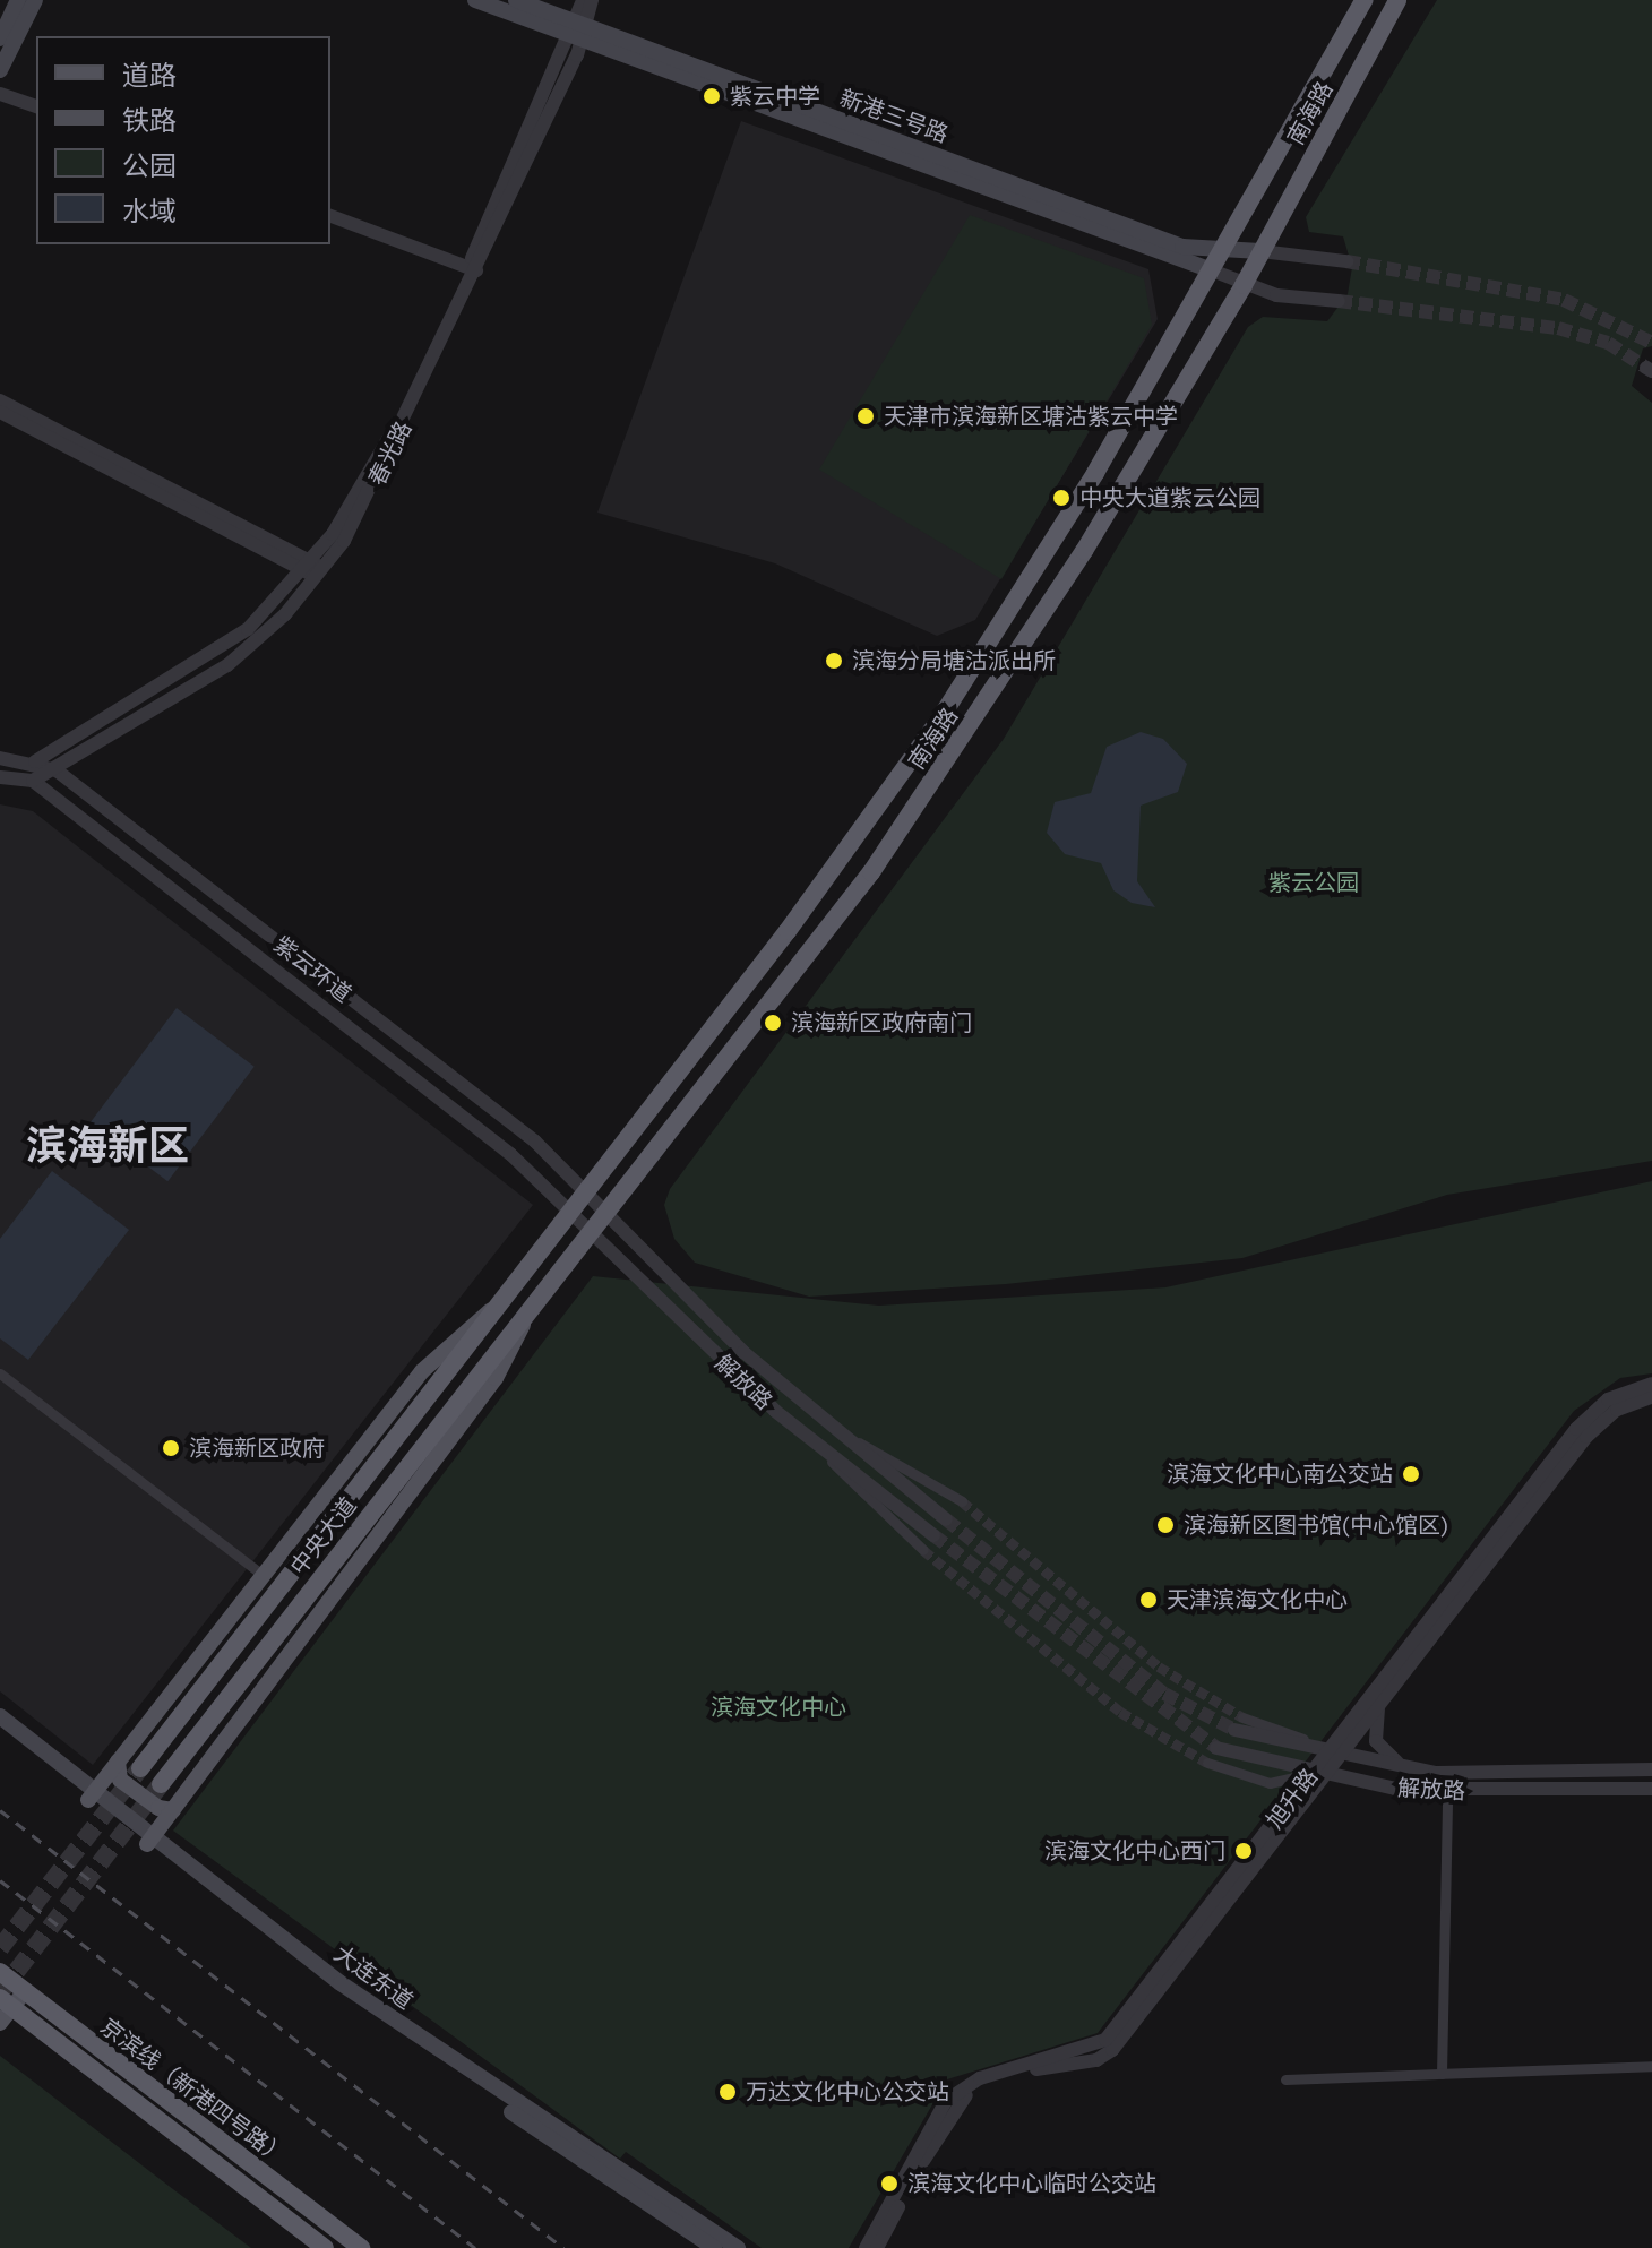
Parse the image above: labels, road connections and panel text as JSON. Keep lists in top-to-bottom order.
{
  "streets": {
    "highway": ["南海路", "中央大道", "京滨线（新港四号路）"],
    "main road": ["新港三号路", "大连东道"],
    "street": [
      "春光路",
      "紫云环道",
      "解放路",
      "旭升路"
    ]
  },
  "crossings": [
    ["南海路", "新港三号路"],
    ["南海路", "紫云环道"],
    ["南海路", "解放路"],
    ["南海路", "中央大道"],
    ["新港三号路", "春光路"],
    ["春光路", "紫云环道"],
    ["紫云环道", "解放路"],
    ["解放路", "旭升路"]
  ],
  "districts": ["滨海新区"],
  "parks": ["紫云公园", "滨海文化中心"],
  "places": [
    "紫云中学",
    "天津市滨海新区塘沽紫云中学",
    "中央大道紫云公园",
    "滨海分局塘沽派出所",
    "滨海新区政府南门",
    "滨海新区政府",
    "滨海文化中心南公交站",
    "滨海新区图书馆(中心馆区)",
    "天津滨海文化中心",
    "滨海文化中心西门",
    "万达文化中心公交站",
    "滨海文化中心临时公交站"
  ],
  "legend": [
    "道路",
    "铁路",
    "公园",
    "水域"
  ]
}
